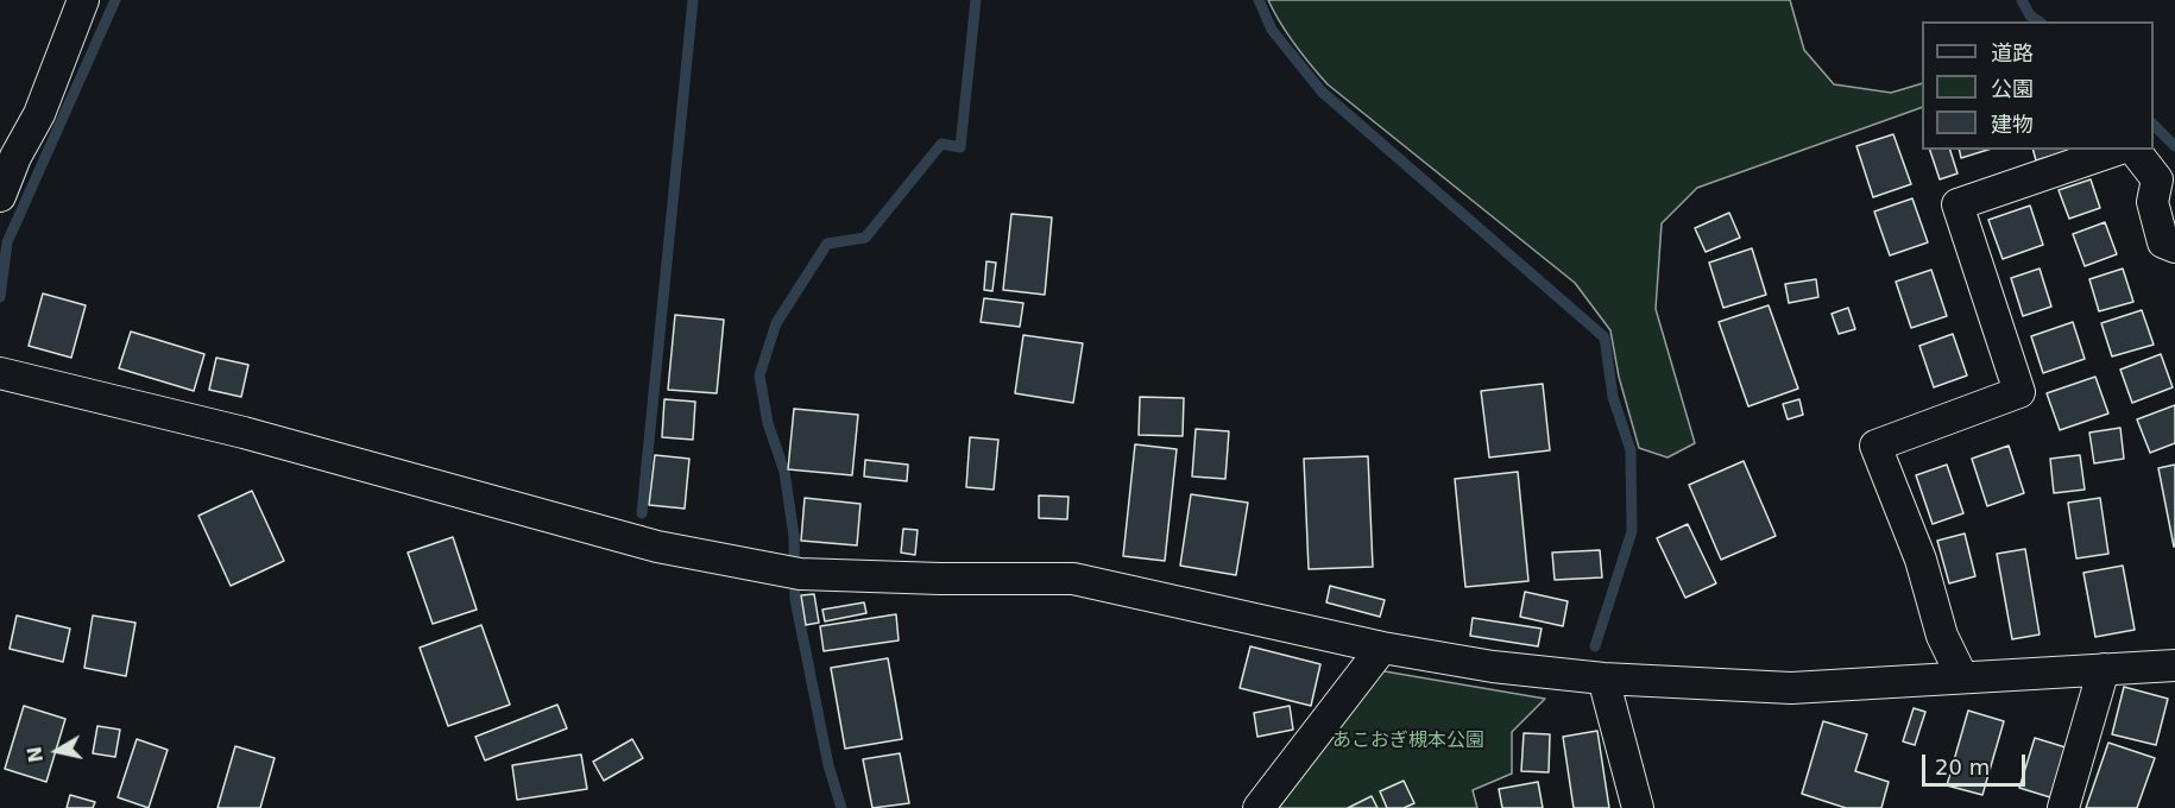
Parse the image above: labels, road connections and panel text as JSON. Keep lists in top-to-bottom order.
{
  "parks": ["あこおぎ槻本公園"],
  "legend": ["道路", "公園", "建物"],
  "scale_bar": "20 m",
  "north": "left"
}
